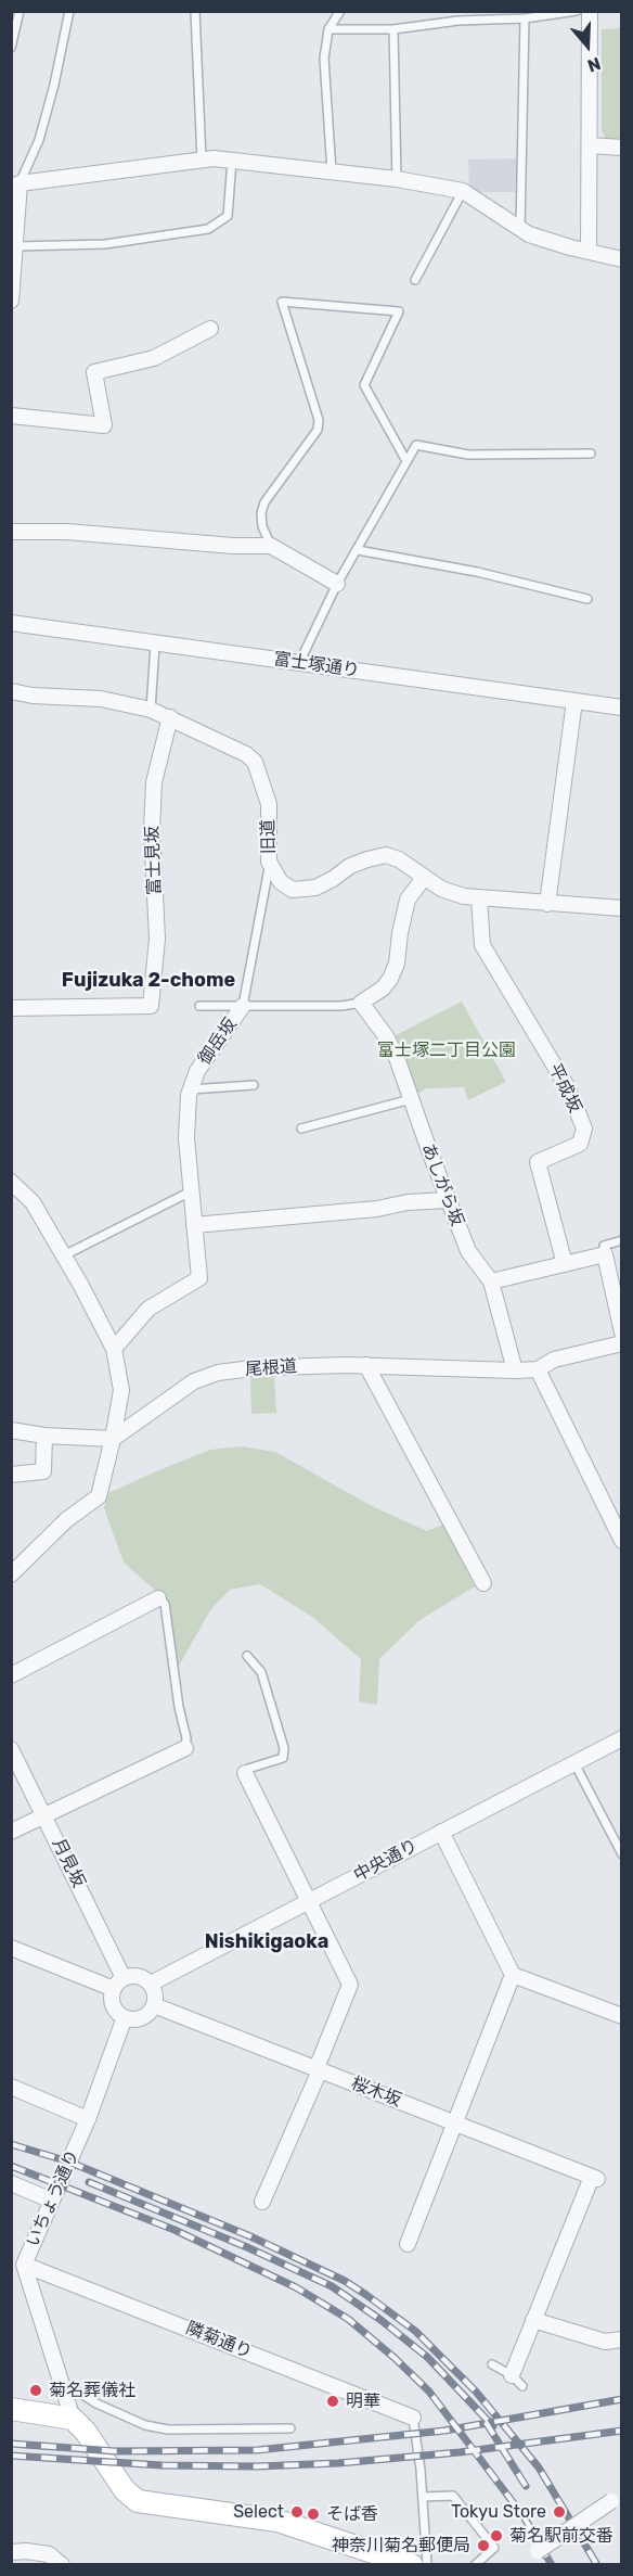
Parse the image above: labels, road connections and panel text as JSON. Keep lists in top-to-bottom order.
{
  "streets": {
    "street": [
      "富士塚通り",
      "旧道",
      "富士見坂",
      "御岳坂",
      "平成坂",
      "あしがら坂",
      "尾根道",
      "中央通り",
      "月見坂",
      "桜木坂",
      "いちょう通り",
      "隣菊通り"
    ]
  },
  "crossings": [
    ["旧道", "富士見坂"],
    ["旧道", "御岳坂"],
    ["旧道", "平成坂"],
    ["あしがら坂", "尾根道"],
    ["中央通り", "月見坂"],
    ["中央通り", "桜木坂"],
    ["中央通り", "いちょう通り"],
    ["月見坂", "桜木坂"],
    ["月見坂", "いちょう通り"],
    ["桜木坂", "いちょう通り"],
    ["いちょう通り", "隣菊通り"]
  ],
  "districts": ["Fujizuka 2-chome", "Nishikigaoka"],
  "parks": ["富士塚二丁目公園"],
  "places": [
    "菊名葬儀社",
    "明華",
    "Select",
    "Tokyu Store",
    "そば香",
    "菊名駅前交番",
    "神奈川菊名郵便局"
  ],
  "north": "bottom"
}
